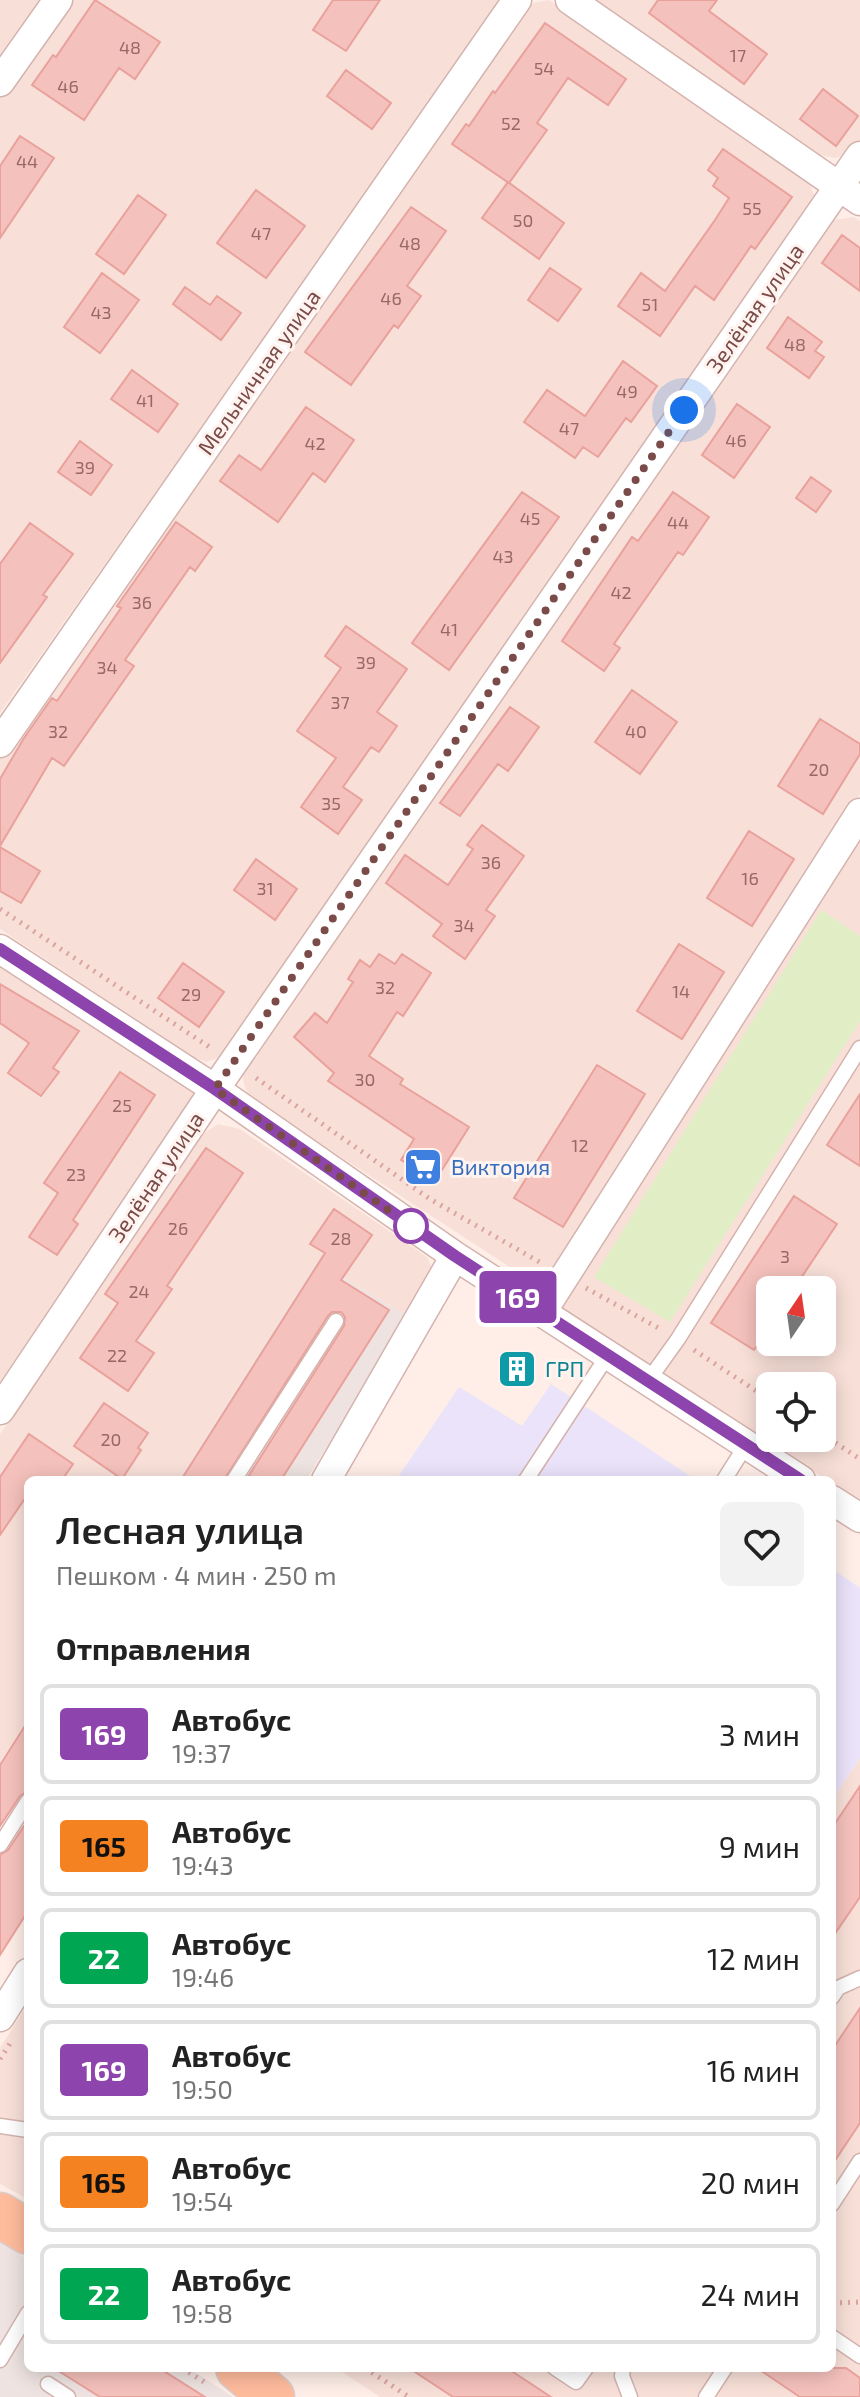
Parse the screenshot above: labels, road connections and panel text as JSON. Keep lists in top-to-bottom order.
{
  "streets": {
    "street": ["Зелёная улица", "Мельничная улица"]
  },
  "places": {
    "supermarket": ["Виктория"],
    "building": ["ГРП"]
  },
  "lines": ["bus line 169"],
  "house_numbers": [
    "48",
    "17",
    "54",
    "46",
    "52",
    "44",
    "55",
    "50",
    "47",
    "48",
    "46",
    "51",
    "43",
    "48",
    "49",
    "41",
    "47",
    "46",
    "42",
    "39",
    "45",
    "44",
    "43",
    "42",
    "36",
    "41",
    "39",
    "34",
    "37",
    "32",
    "40",
    "20",
    "35",
    "36",
    "16",
    "31",
    "34",
    "32",
    "14",
    "29",
    "30",
    "25",
    "12",
    "23",
    "26",
    "28",
    "3",
    "24",
    "22",
    "20"
  ],
  "north": "top",
  "page": {
    "on_map": "169",
    "heading": [
      ["Лесная улица", "Пешком · 4 мин · 250 m"],
      "Отправления"
    ],
    "list": [
      {
        "mark": "169",
        "name": "Автобус",
        "note": "19:37",
        "value": "3 мин"
      },
      {
        "mark": "165",
        "name": "Автобус",
        "note": "19:43",
        "value": "9 мин"
      },
      {
        "mark": "22",
        "name": "Автобус",
        "note": "19:46",
        "value": "12 мин"
      },
      {
        "mark": "169",
        "name": "Автобус",
        "note": "19:50",
        "value": "16 мин"
      },
      {
        "mark": "165",
        "name": "Автобус",
        "note": "19:54",
        "value": "20 мин"
      },
      {
        "mark": "22",
        "name": "Автобус",
        "note": "19:58",
        "value": "24 мин"
      }
    ]
  }
}
